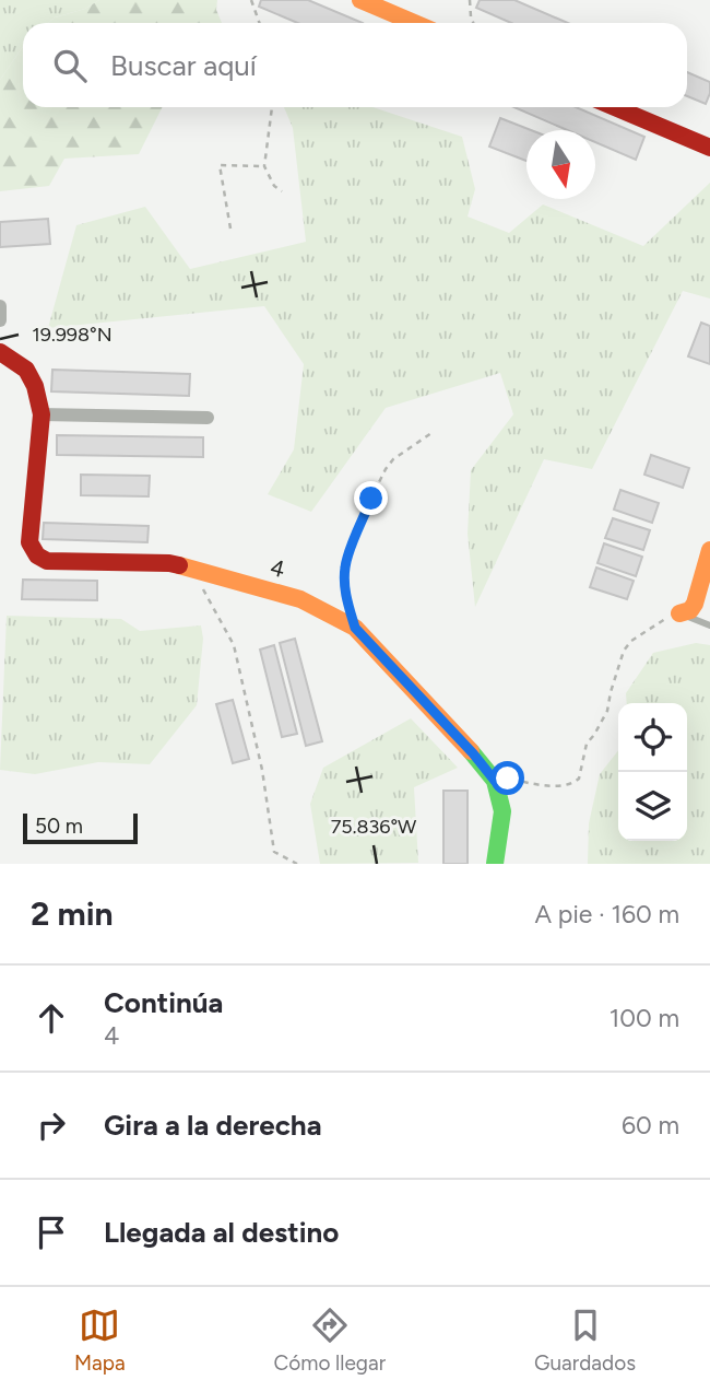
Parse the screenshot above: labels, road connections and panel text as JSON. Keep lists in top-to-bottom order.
{
  "streets": {
    "street": ["4"]
  },
  "scale_bar": "50 m",
  "north": "bottom",
  "page": {
    "search": "Buscar aquí",
    "scale": "50 m",
    "heading": ["2 min", "A pie · 160 m"],
    "list": [
      ["Continúa", "4", "100 m"],
      ["Gira a la derecha", "60 m"],
      "Llegada al destino"
    ],
    "nav": ["Mapa", "Cómo llegar", "Guardados"]
  },
  "coordinates": ["19.998°N", "75.836°W"]
}
